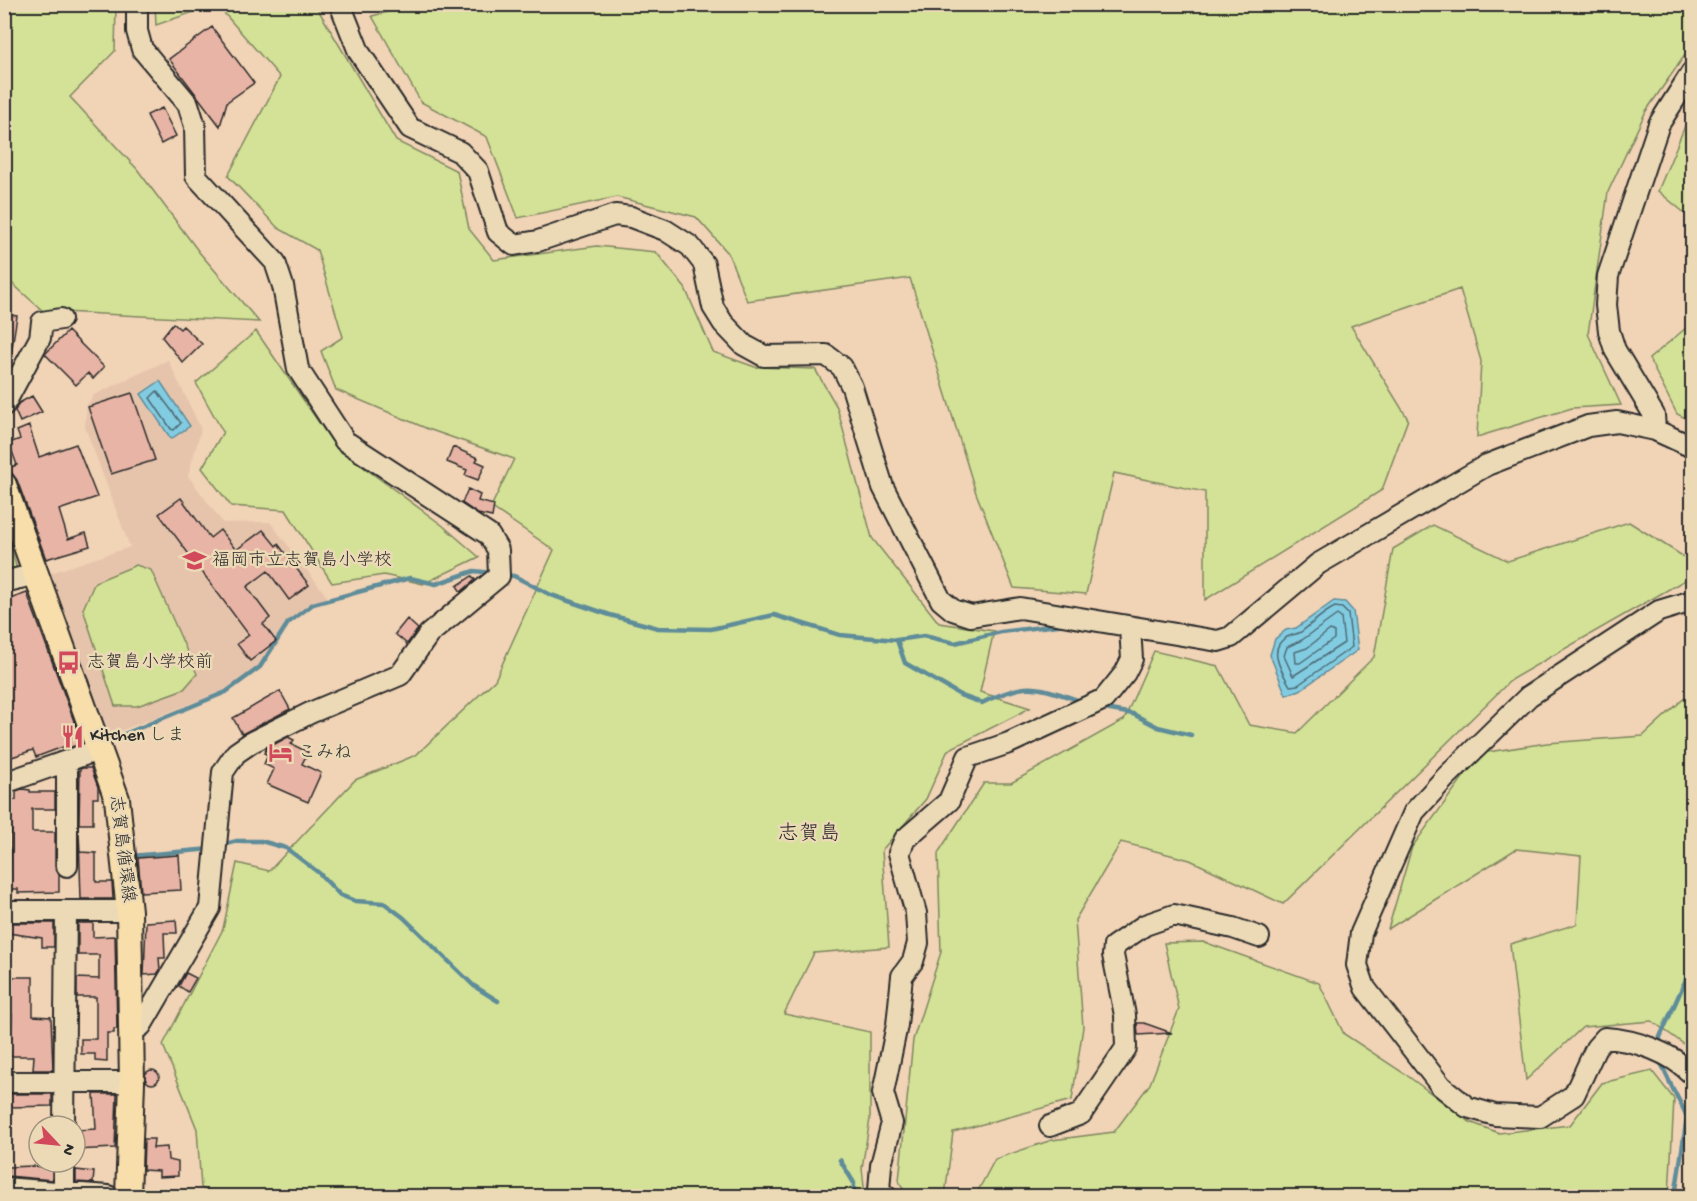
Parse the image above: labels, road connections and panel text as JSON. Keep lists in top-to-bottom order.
{
  "streets": {
    "main road": ["志賀島循環線"]
  },
  "districts": ["志賀島"],
  "places": {
    "school or university": ["福岡市立志賀島小学校"],
    "bus stop": ["志賀島小学校前"],
    "restaurant": ["Kitchen しま"],
    "hotel": ["こみね"]
  },
  "north": "bottom right"
}
